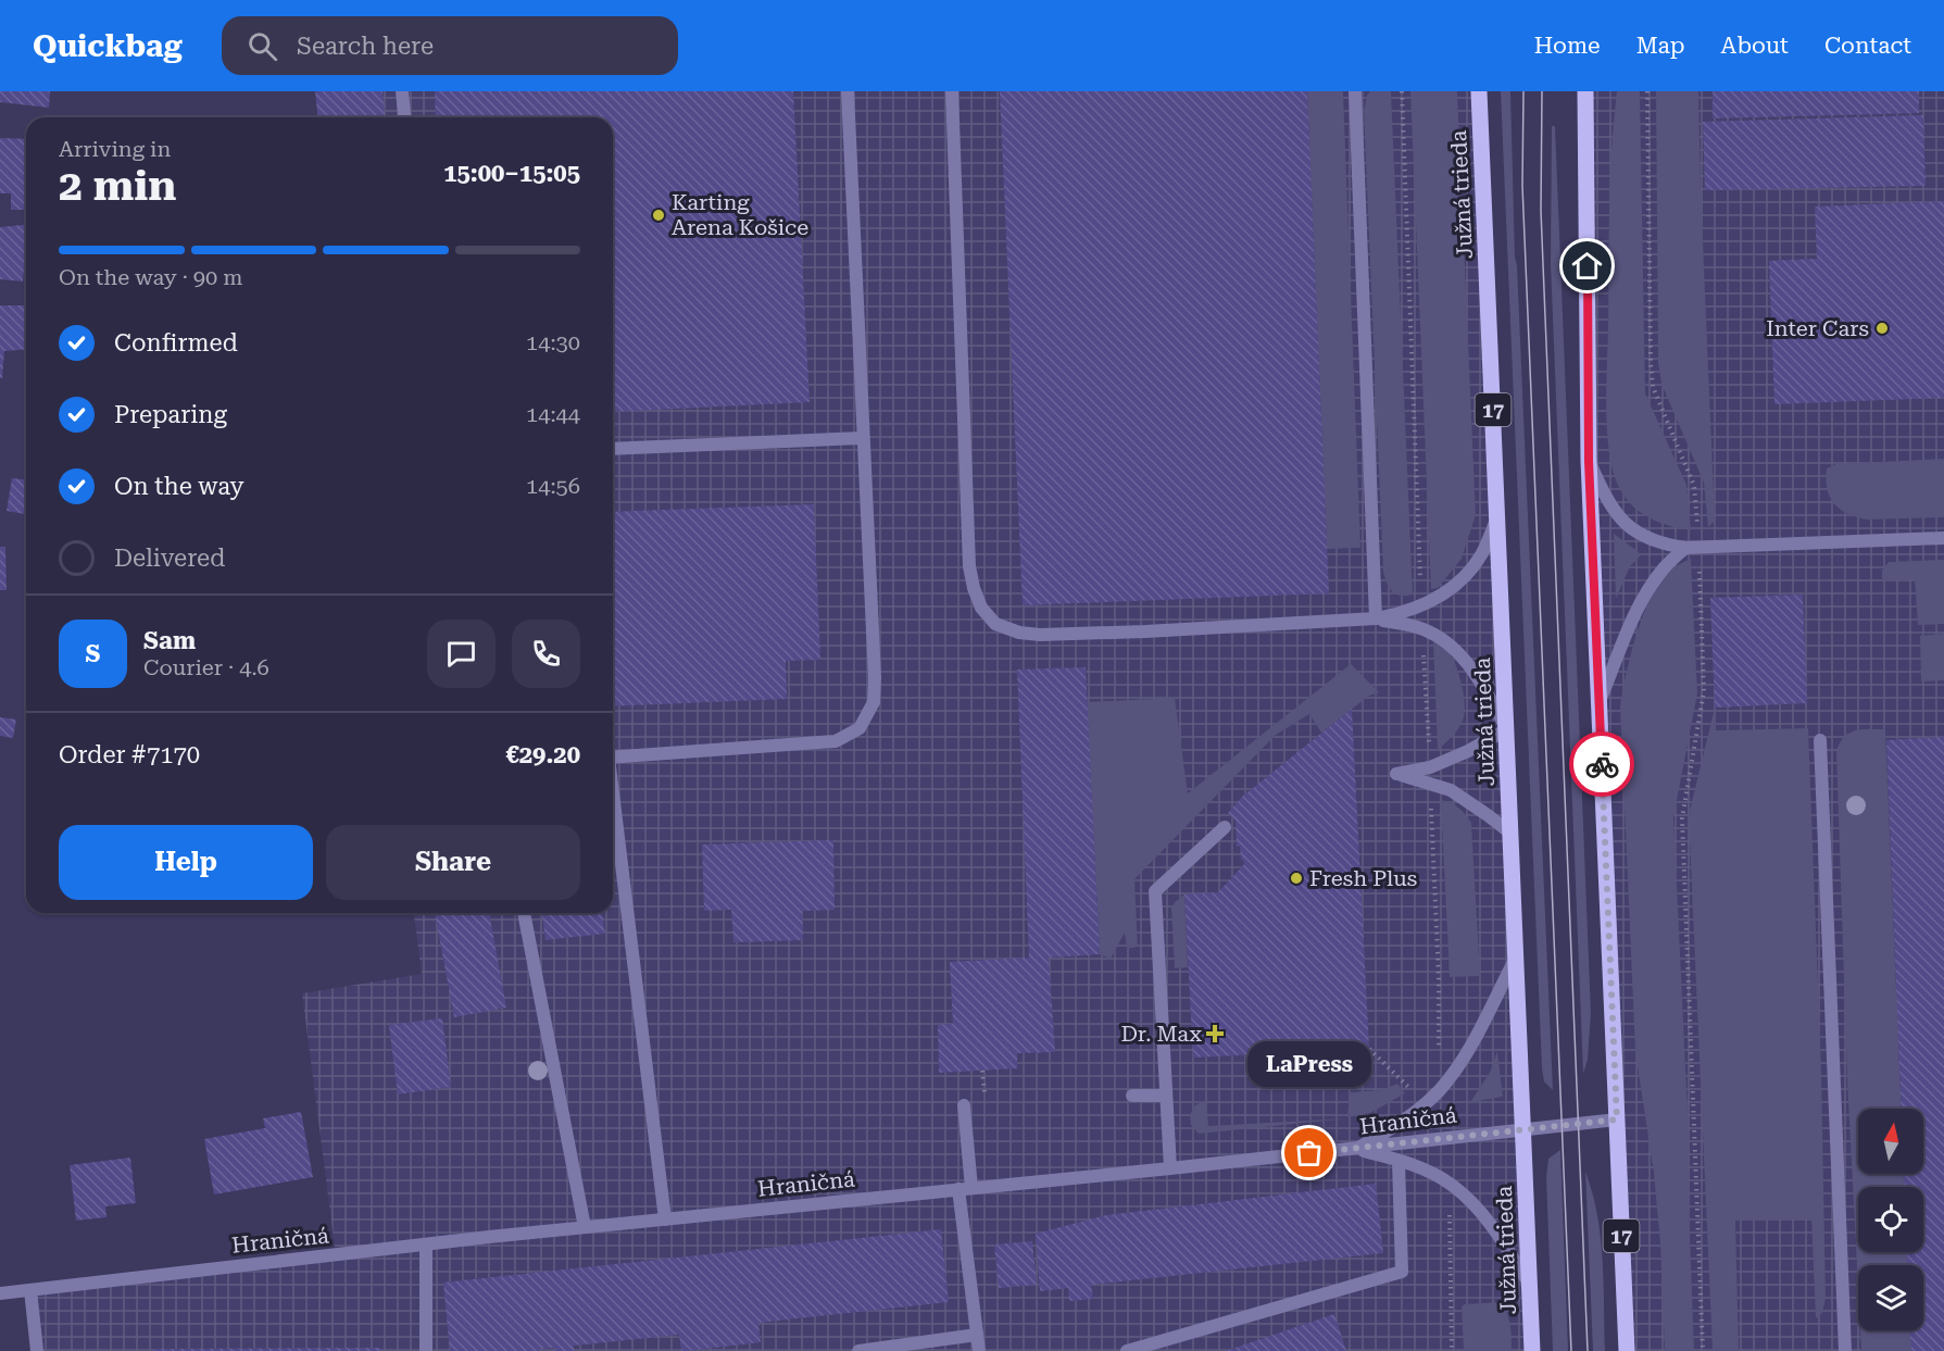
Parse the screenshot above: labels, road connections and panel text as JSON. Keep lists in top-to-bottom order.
{
  "streets": {
    "main road": ["Južná trieda", "17"],
    "street": ["Hraničná"]
  },
  "crossings": [
    ["Južná trieda", "Hraničná"],
    ["17", "Hraničná"]
  ],
  "places": {
    "other": [
      "Karting Arena Košice",
      "Inter Cars",
      "Fresh Plus",
      "LaPress"
    ],
    "health": ["Dr. Max"]
  },
  "north": "top",
  "page": {
    "header": "Quickbag",
    "search": "Search here",
    "nav": [
      "Home",
      "Map",
      "About",
      "Contact"
    ],
    "heading": ["2 min", "Arriving in", "15:00–15:05"],
    "panel": [
      "Sam",
      "Courier · 4.6",
      "Order #7170",
      "€29.20"
    ],
    "bar": "On the way · 90 m",
    "list": [
      ["Confirmed", "14:30"],
      ["Preparing", "14:44"],
      ["On the way", "14:56"],
      "Delivered"
    ],
    "round": "S",
    "buttons": ["Help", "Share"],
    "bubble": "LaPress"
  }
}
